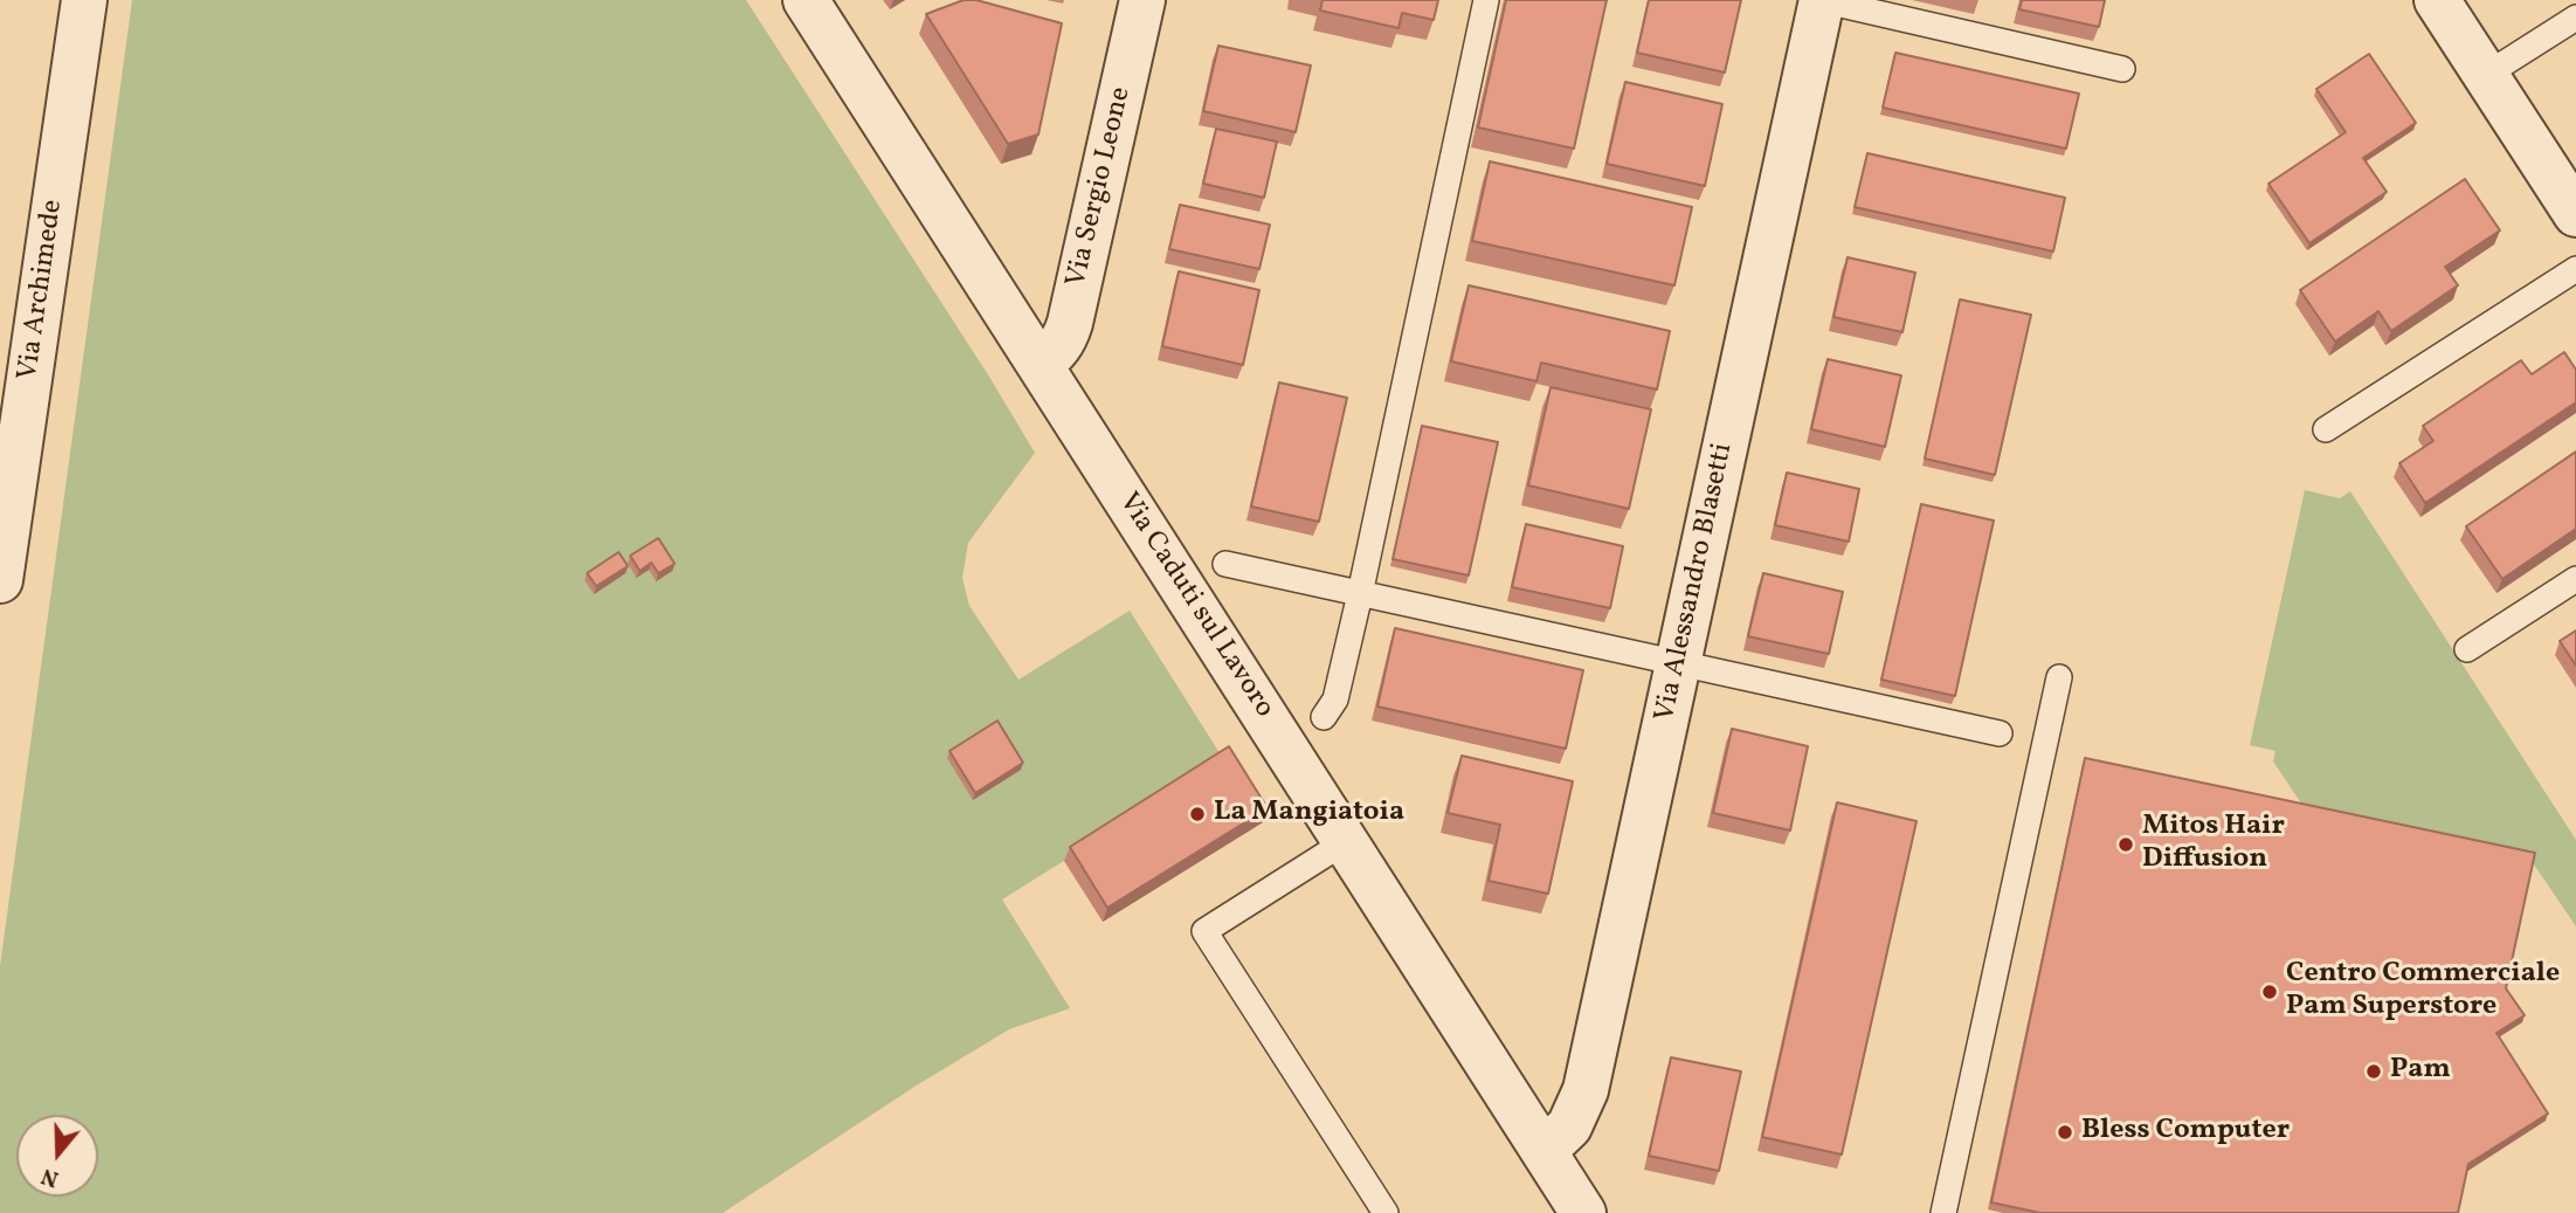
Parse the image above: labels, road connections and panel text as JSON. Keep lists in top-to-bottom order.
{
  "streets": {
    "street": [
      "Via Sergio Leone",
      "Via Archimede",
      "Via Alessandro Blasetti",
      "Via Caduti sul Lavoro"
    ]
  },
  "crossings": [
    ["Via Sergio Leone", "Via Caduti sul Lavoro"],
    ["Via Alessandro Blasetti", "Via Caduti sul Lavoro"]
  ],
  "places": [
    "La Mangiatoia",
    "Mitos Hair Diffusion",
    "Centro Commerciale Pam Superstore",
    "Pam",
    "Bless Computer"
  ],
  "north": "bottom"
}
